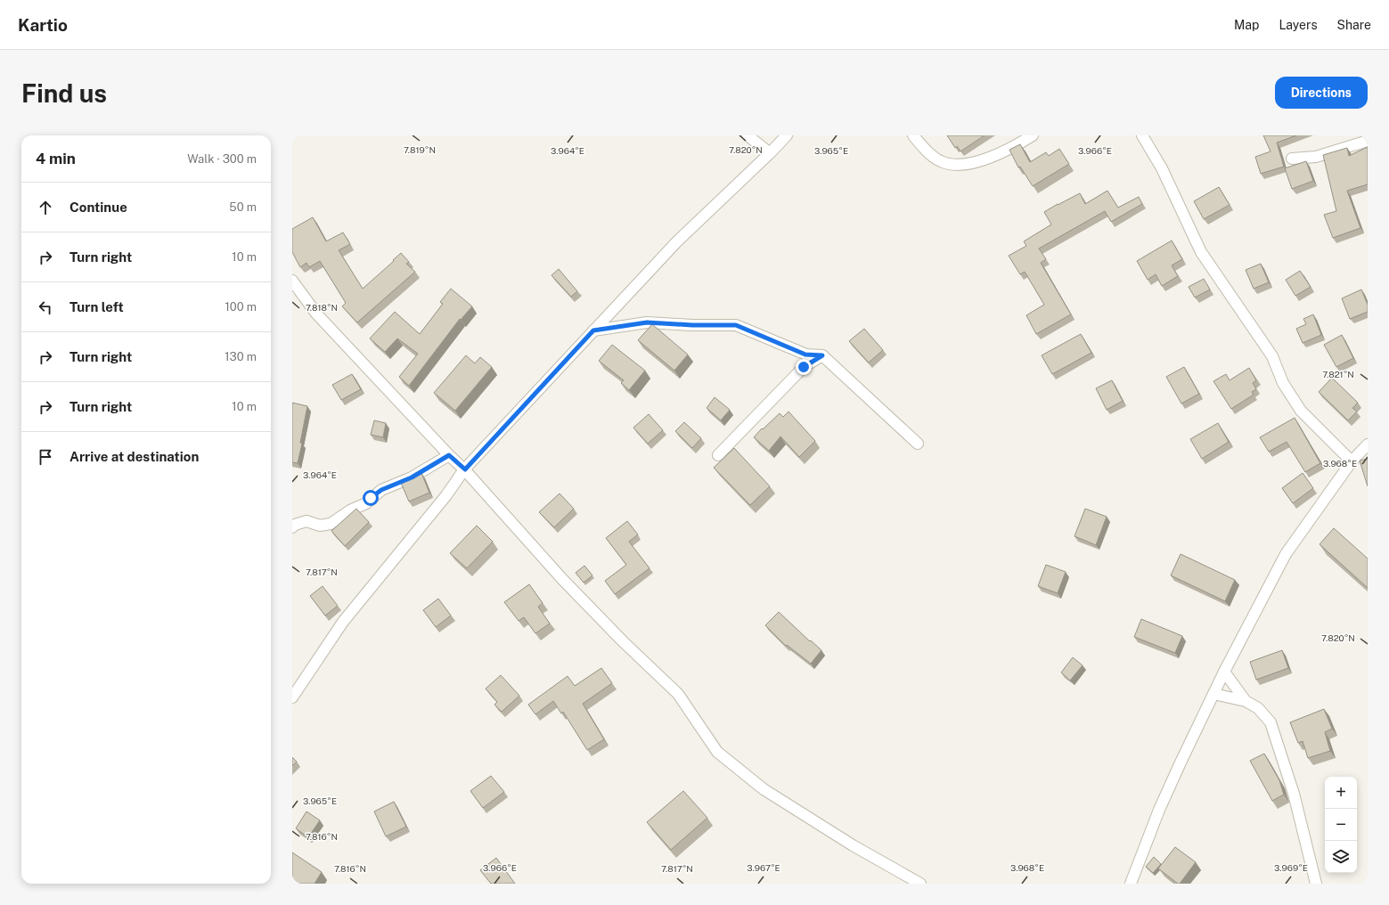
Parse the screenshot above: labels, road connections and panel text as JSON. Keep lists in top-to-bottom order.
{
  "page": {
    "header": "Kartio",
    "nav": ["Map", "Layers", "Share"],
    "buttons": "Directions",
    "title": "Find us",
    "heading": ["4 min", "Walk · 300 m"],
    "list": [
      ["Continue", "50 m"],
      ["Turn right", "10 m"],
      ["Turn left", "100 m"],
      ["Turn right", "130 m"],
      ["Turn right", "10 m"],
      "Arrive at destination"
    ],
    "map_buttons": ["+", "−"]
  },
  "coordinates": [
    "7.819°N",
    "7.820°N",
    "3.965°E",
    "3.966°E",
    "3.964°E",
    "7.818°N",
    "7.821°N",
    "3.968°E",
    "7.817°N",
    "7.816°N",
    "3.967°E",
    "3.969°E"
  ]
}
